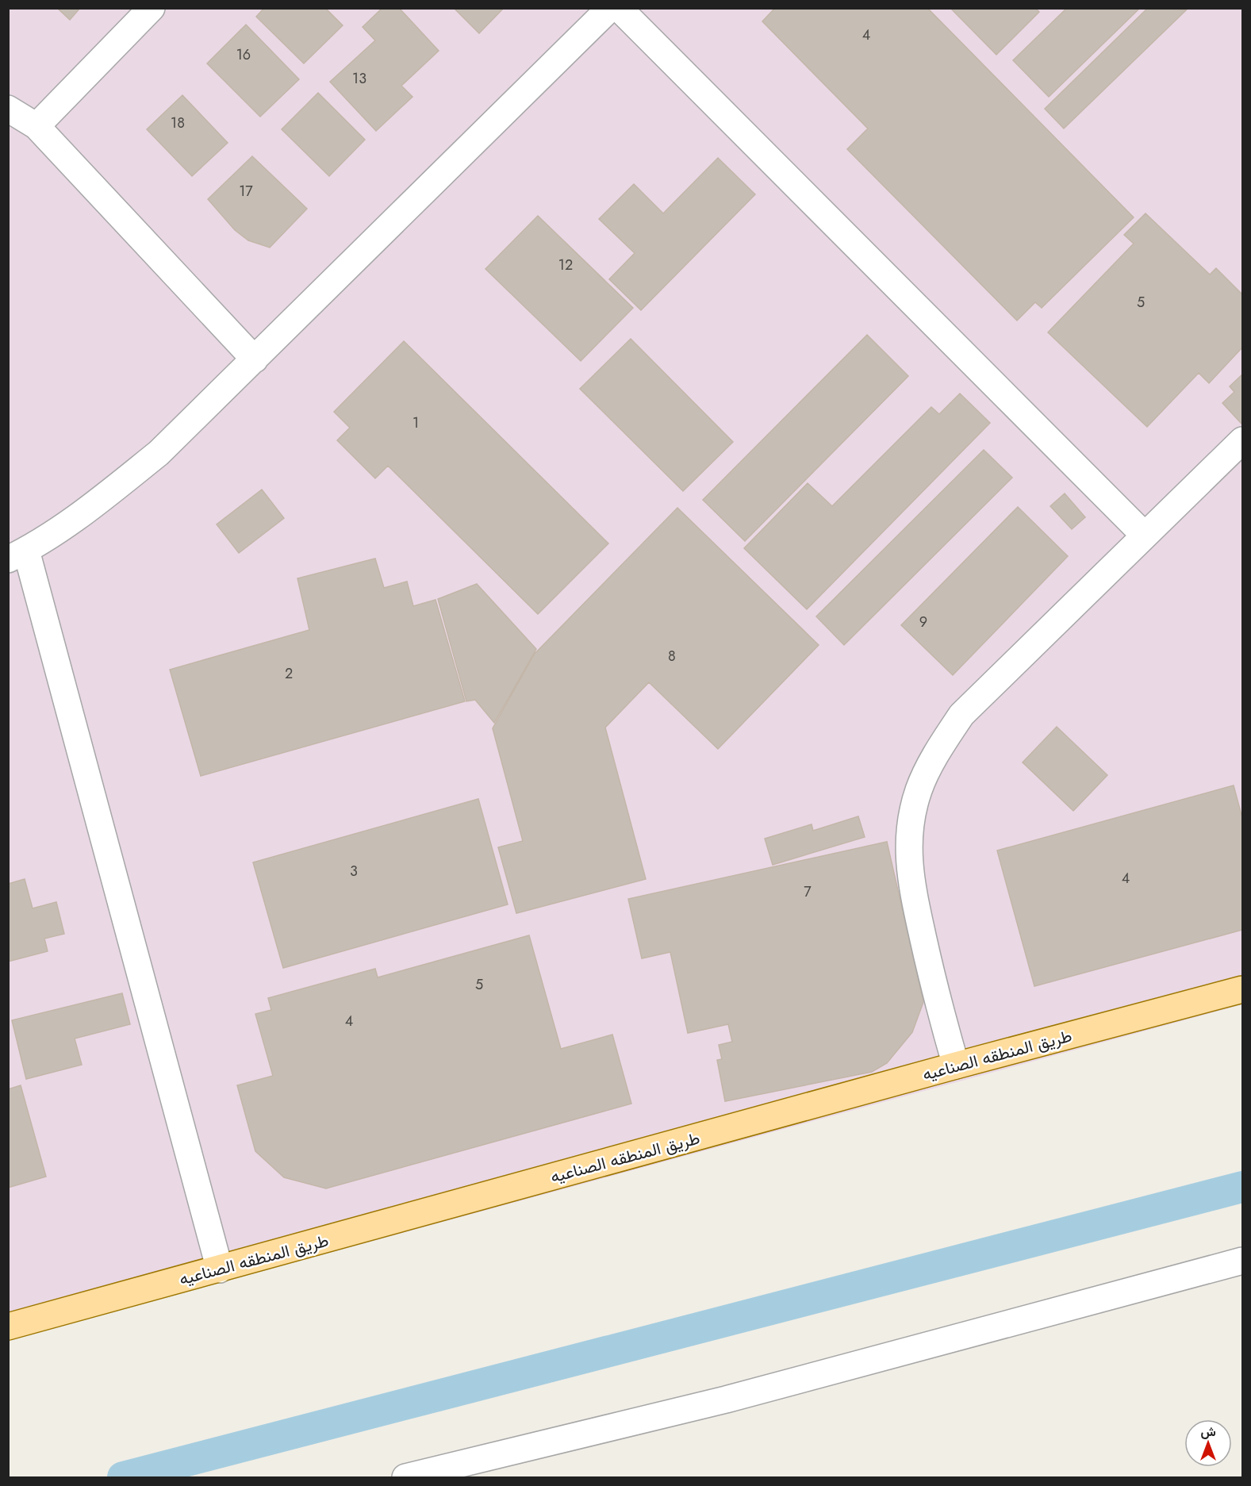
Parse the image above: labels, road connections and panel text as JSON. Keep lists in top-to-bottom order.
{
  "streets": {
    "main road": ["طريق المنطقه الصناعيه"]
  },
  "house_numbers": [
    "4",
    "16",
    "13",
    "18",
    "17",
    "12",
    "5",
    "1",
    "9",
    "8",
    "2",
    "3",
    "4",
    "7",
    "5",
    "4"
  ],
  "north": "top"
}
